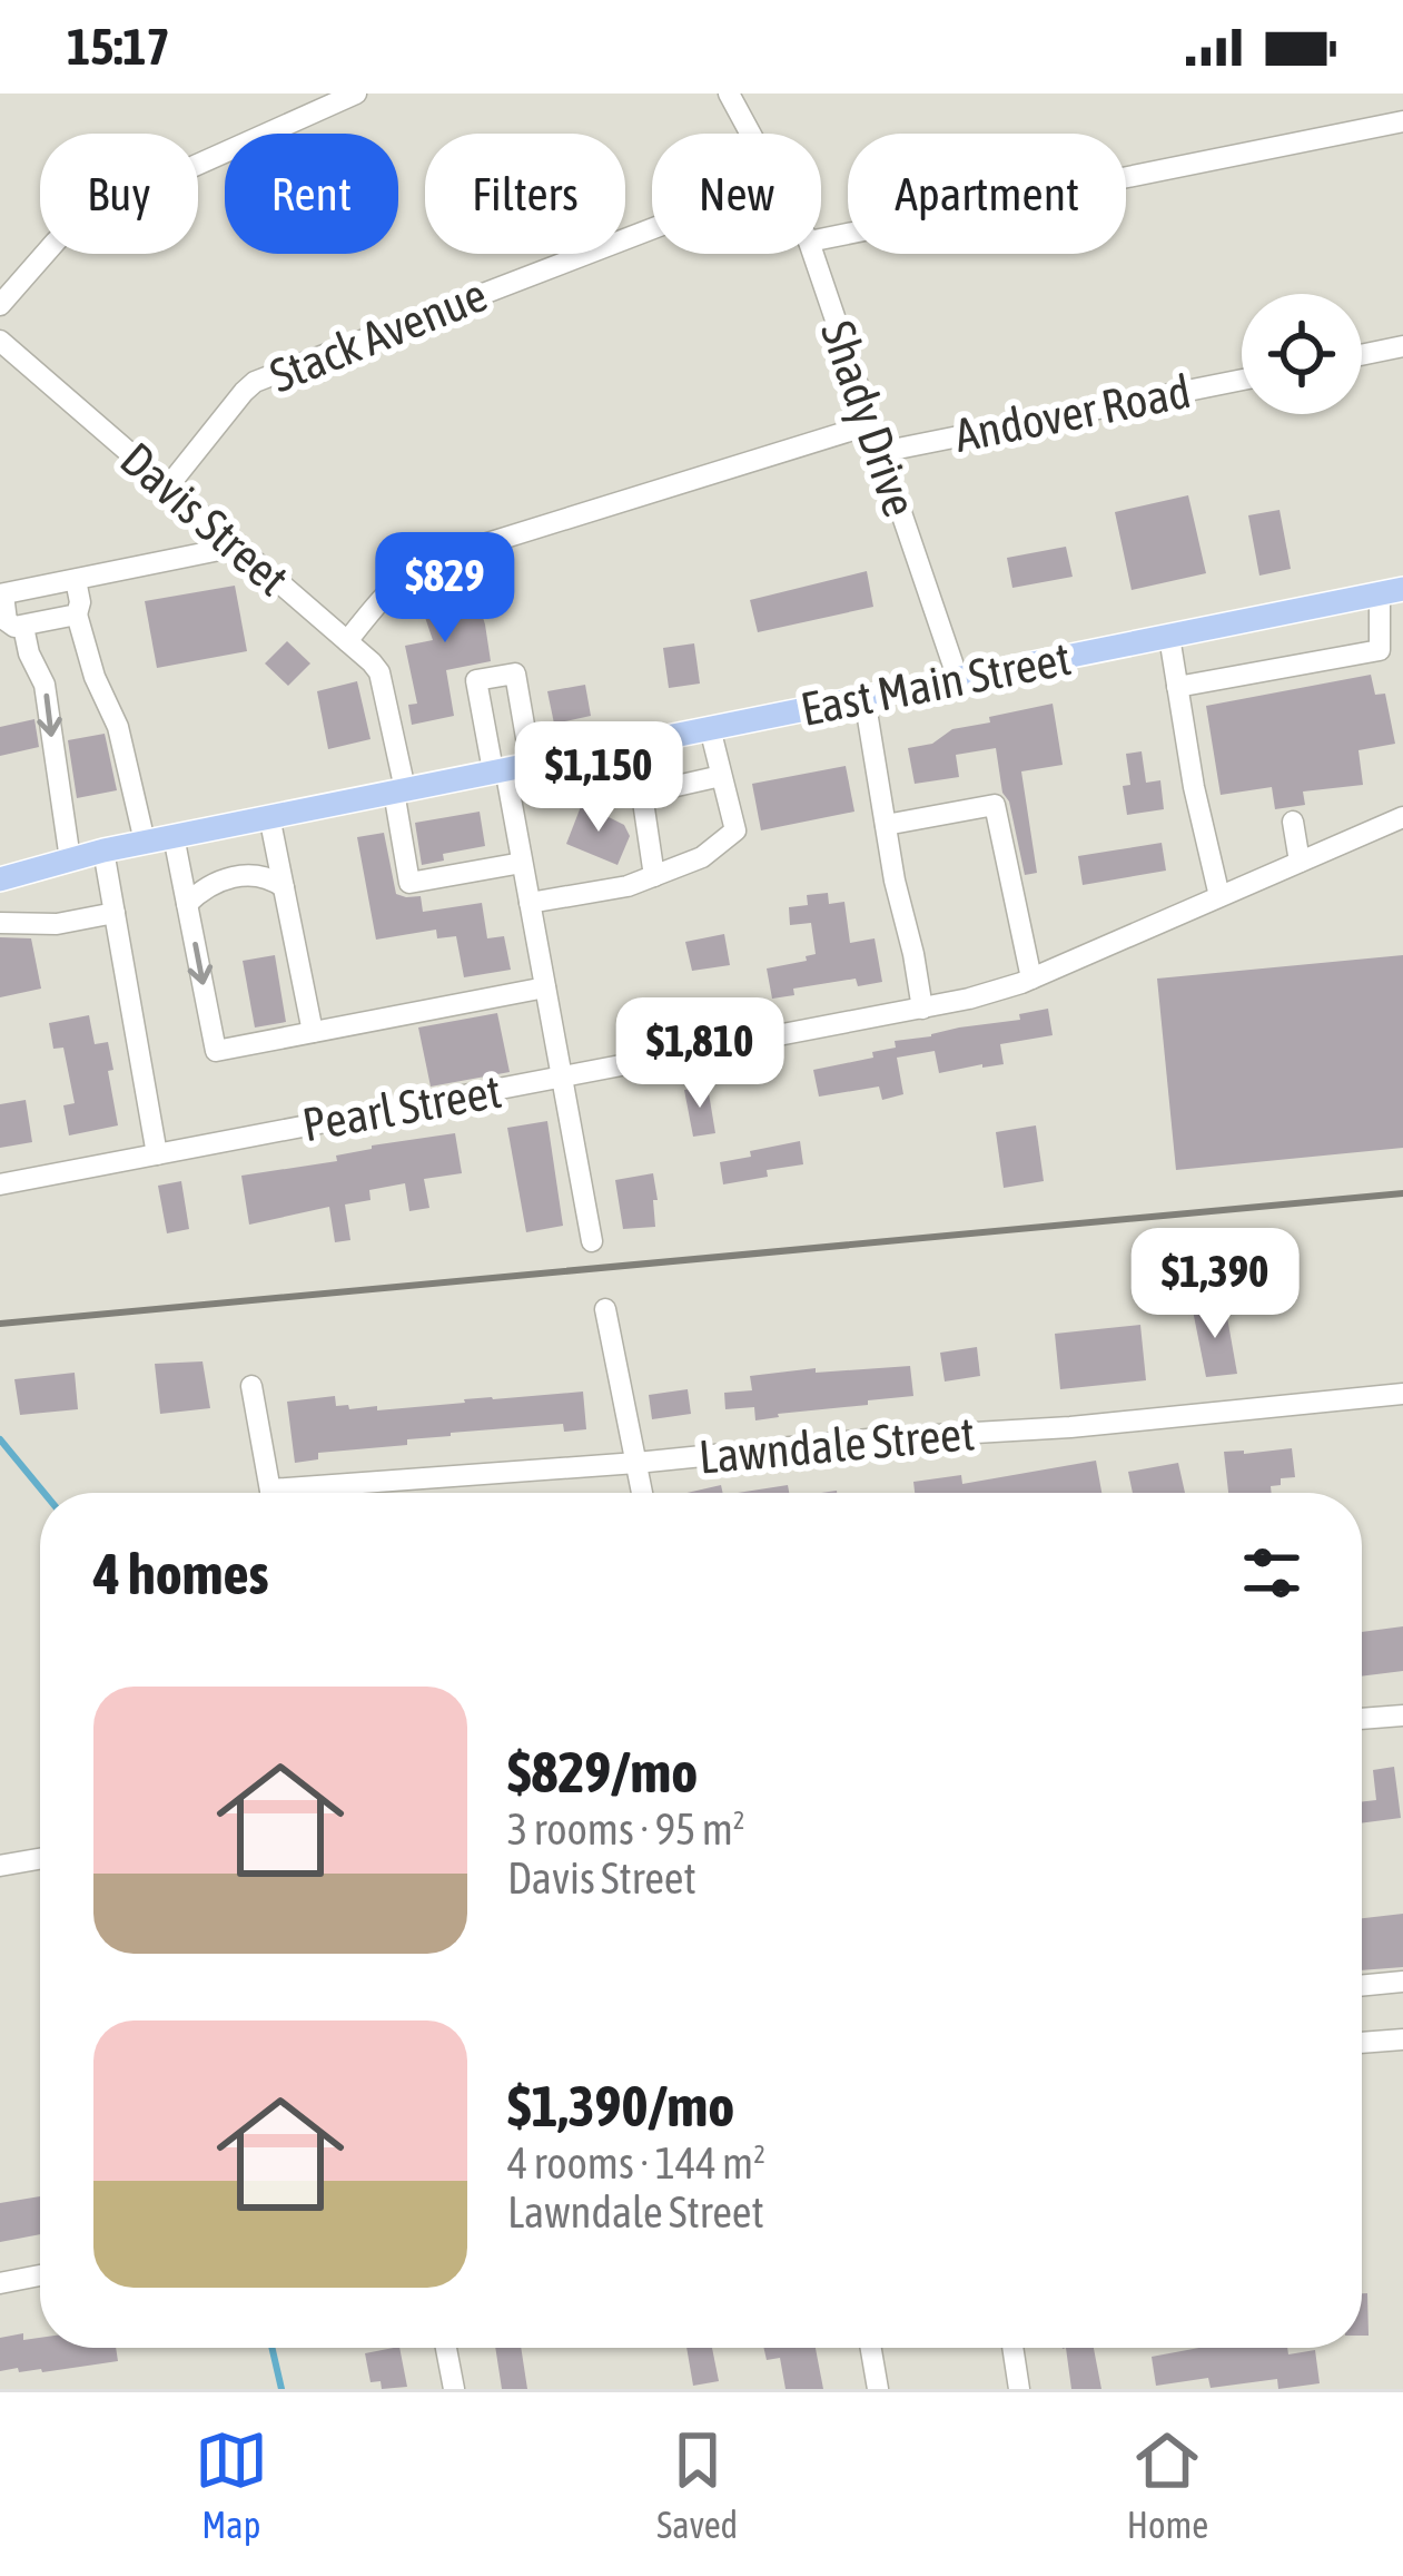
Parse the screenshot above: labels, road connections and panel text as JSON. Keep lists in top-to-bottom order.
{
  "streets": {
    "main road": ["East Main Street"],
    "street": [
      "Stack Avenue",
      "Andover Road",
      "Shady Drive",
      "Davis Street",
      "Pearl Street",
      "Lawndale Street"
    ]
  },
  "crossings": [
    ["Stack Avenue", "Davis Street"],
    ["Andover Road", "Shady Drive"],
    ["Shady Drive", "East Main Street"],
    ["Davis Street", "East Main Street"]
  ],
  "page": {
    "status": "15:17",
    "chip": [
      "Buy",
      "Rent",
      "Filters",
      "New",
      "Apartment"
    ],
    "price": [
      "$829",
      "$1,150",
      "$1,810",
      "$1,390"
    ],
    "heading": "4 homes",
    "list": [
      {
        "name": "$829/mo",
        "note": "3 rooms · 95 m² · Davis Street"
      },
      {
        "name": "$1,390/mo",
        "note": "4 rooms · 144 m² · Lawndale Street"
      }
    ],
    "tabs": ["Map", "Saved", "Home"]
  }
}
